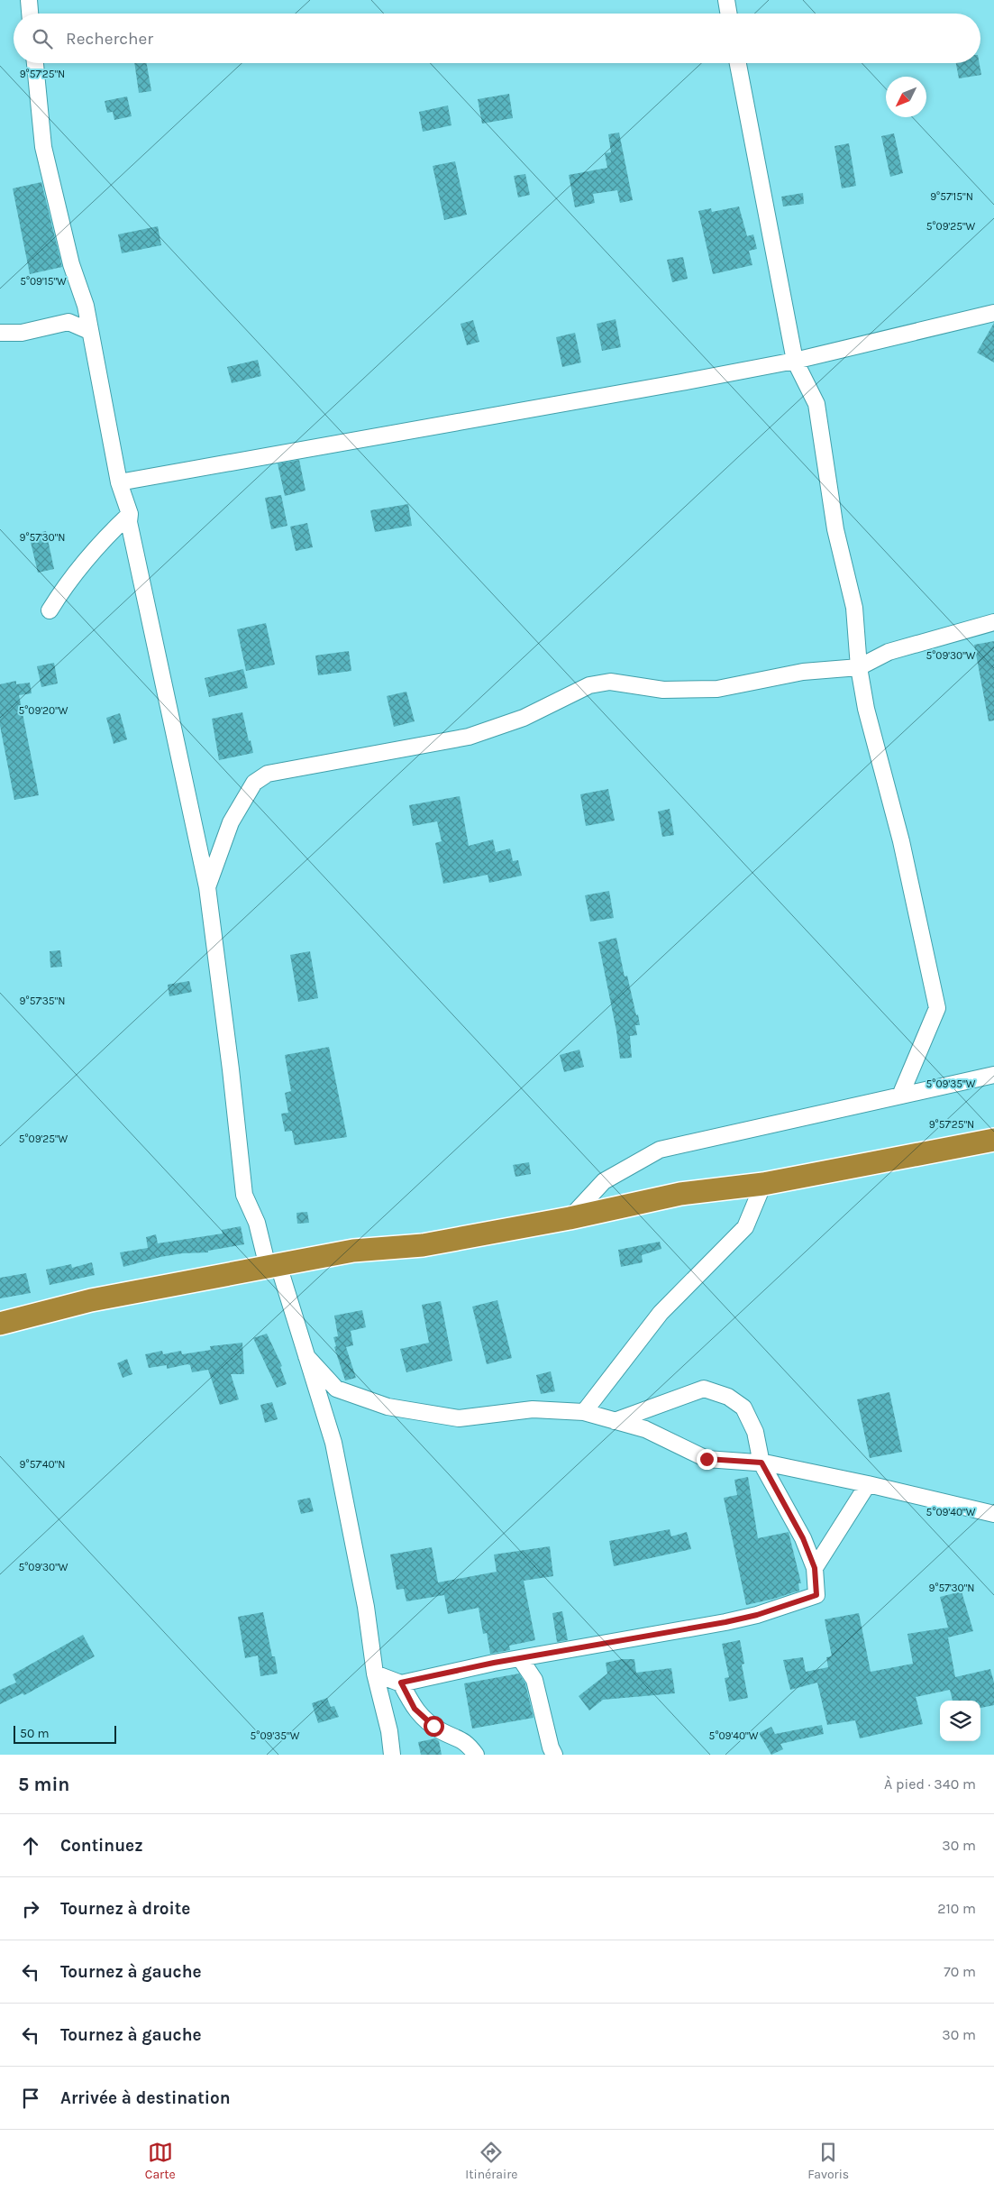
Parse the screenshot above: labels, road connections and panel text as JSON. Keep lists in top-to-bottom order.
{
  "scale_bar": "50 m",
  "north": "bottom left",
  "page": {
    "search": "Rechercher",
    "scale": "50 m",
    "heading": ["5 min", "À pied · 340 m"],
    "list": [
      ["Continuez", "30 m"],
      ["Tournez à droite", "210 m"],
      ["Tournez à gauche", "70 m"],
      ["Tournez à gauche", "30 m"],
      "Arrivée à destination"
    ],
    "nav": ["Carte", "Itinéraire", "Favoris"]
  },
  "coordinates": [
    "9°57'25\"N",
    "9°57'15\"N",
    "5°09'25\"W",
    "5°09'15\"W",
    "9°57'30\"N",
    "5°09'30\"W",
    "5°09'20\"W",
    "9°57'35\"N",
    "5°09'35\"W",
    "9°57'40\"N",
    "5°09'40\"W"
  ]
}
